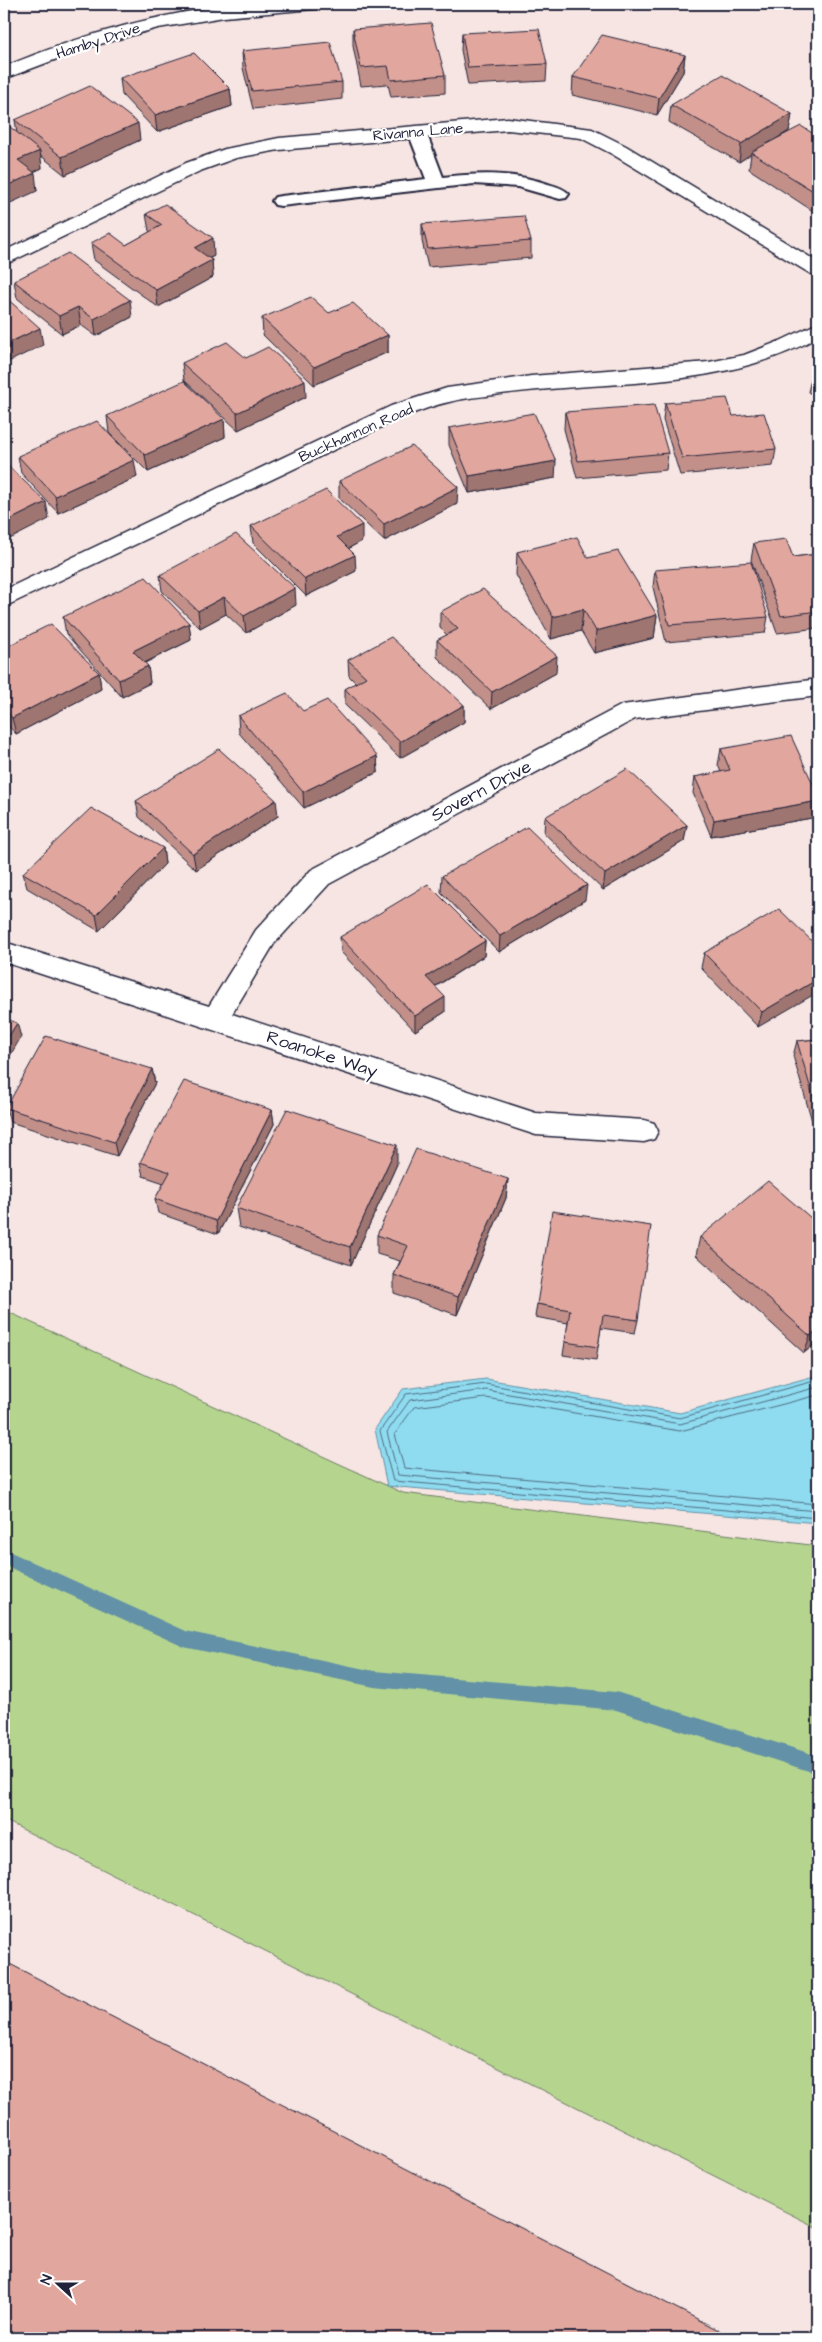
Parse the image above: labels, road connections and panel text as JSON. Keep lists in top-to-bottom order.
{
  "streets": {
    "street": [
      "Hamby Drive",
      "Rivanna Lane",
      "Buckhannon Road",
      "Sovern Drive",
      "Roanoke Way"
    ]
  },
  "crossings": [
    ["Sovern Drive", "Roanoke Way"]
  ],
  "north": "left"
}
